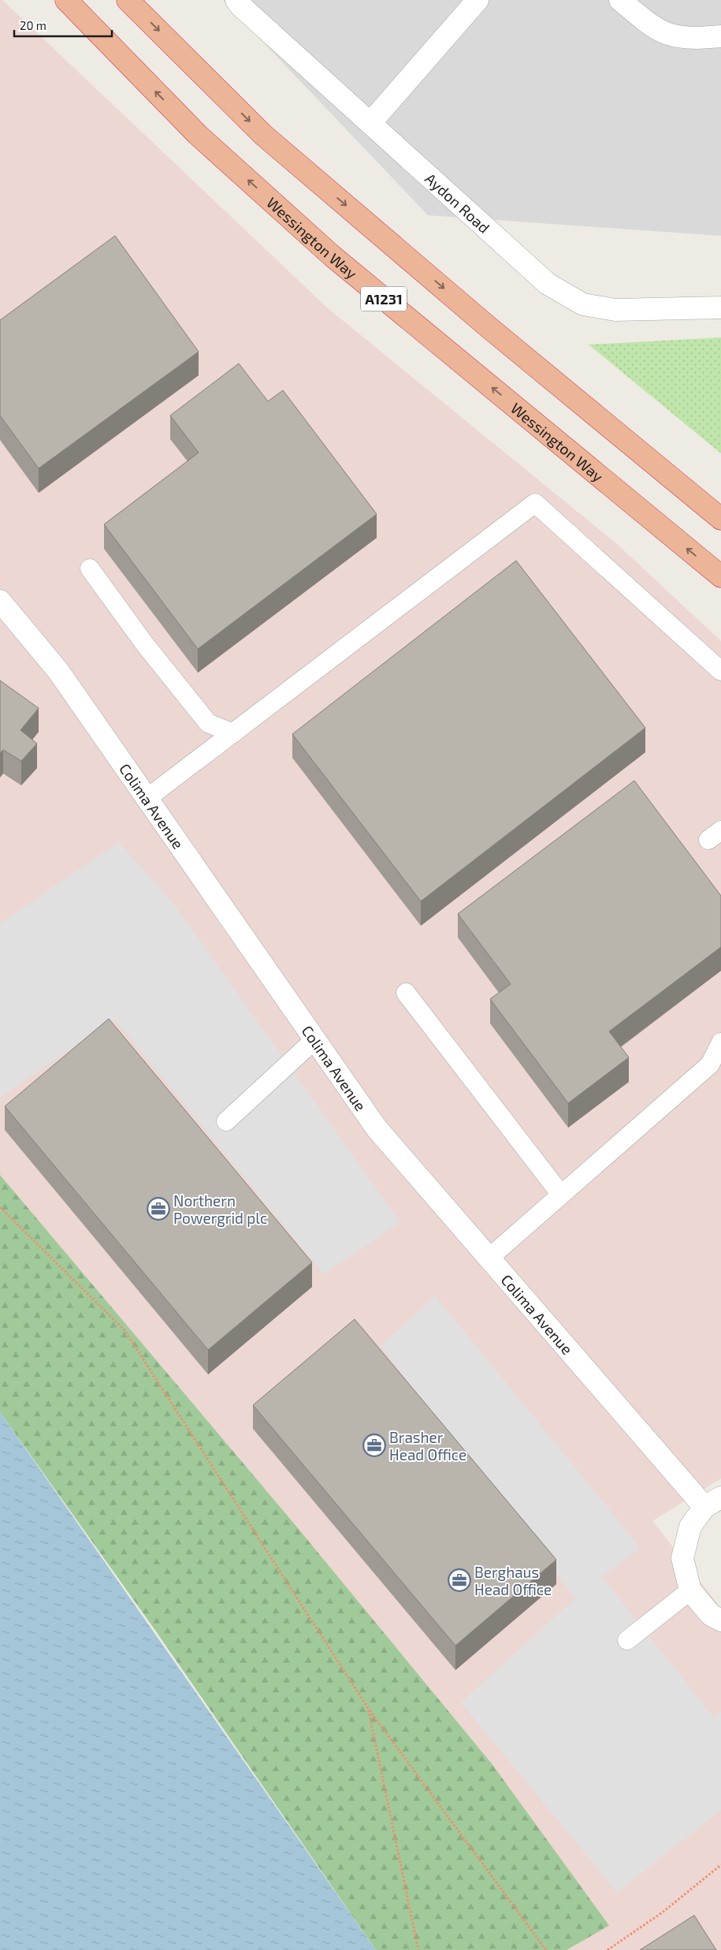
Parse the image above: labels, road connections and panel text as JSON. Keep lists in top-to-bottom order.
{
  "streets": {
    "highway": ["Wessington Way", "A1231"],
    "street": ["Aydon Road", "Colima Avenue"]
  },
  "places": {
    "office": ["Northern Powergrid plc", "Brasher Head Office", "Berghaus Head Office"]
  },
  "scale_bar": "20 m"
}
